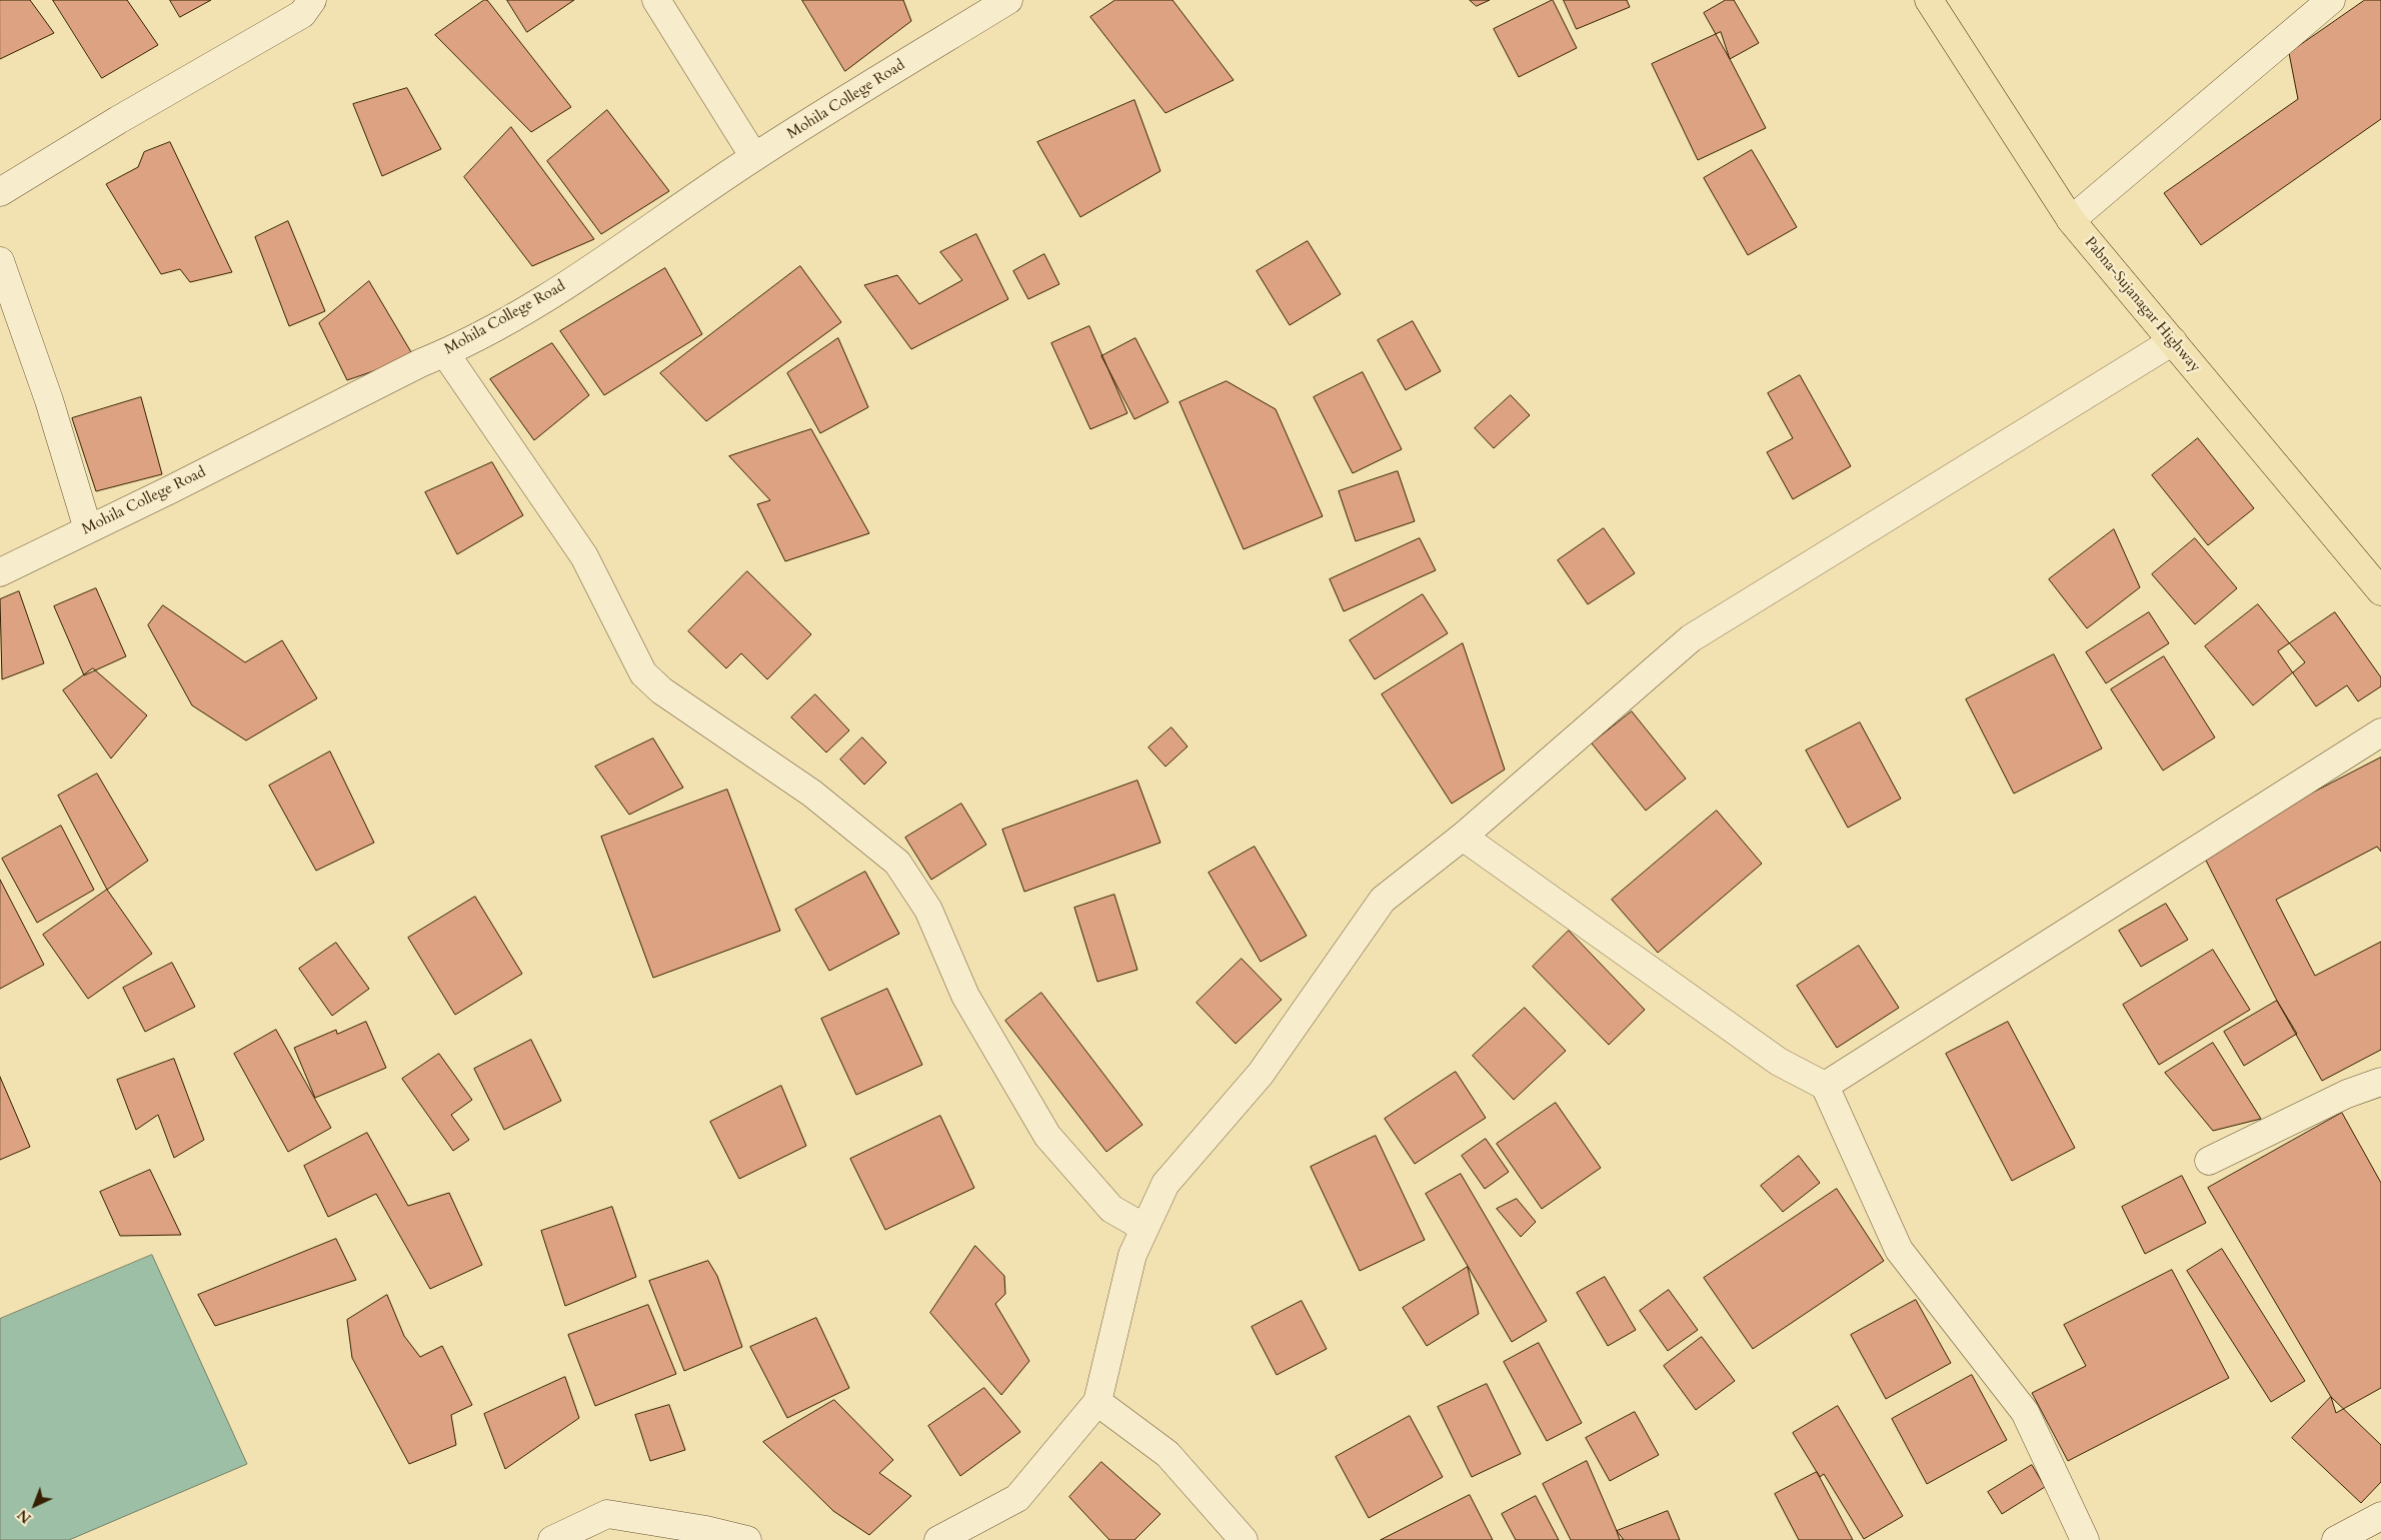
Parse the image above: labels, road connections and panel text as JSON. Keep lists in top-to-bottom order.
{
  "streets": {
    "highway": ["Pabna-Sujanagar Highway"],
    "street": ["Mohila College Road"]
  },
  "north": "bottom left"
}
